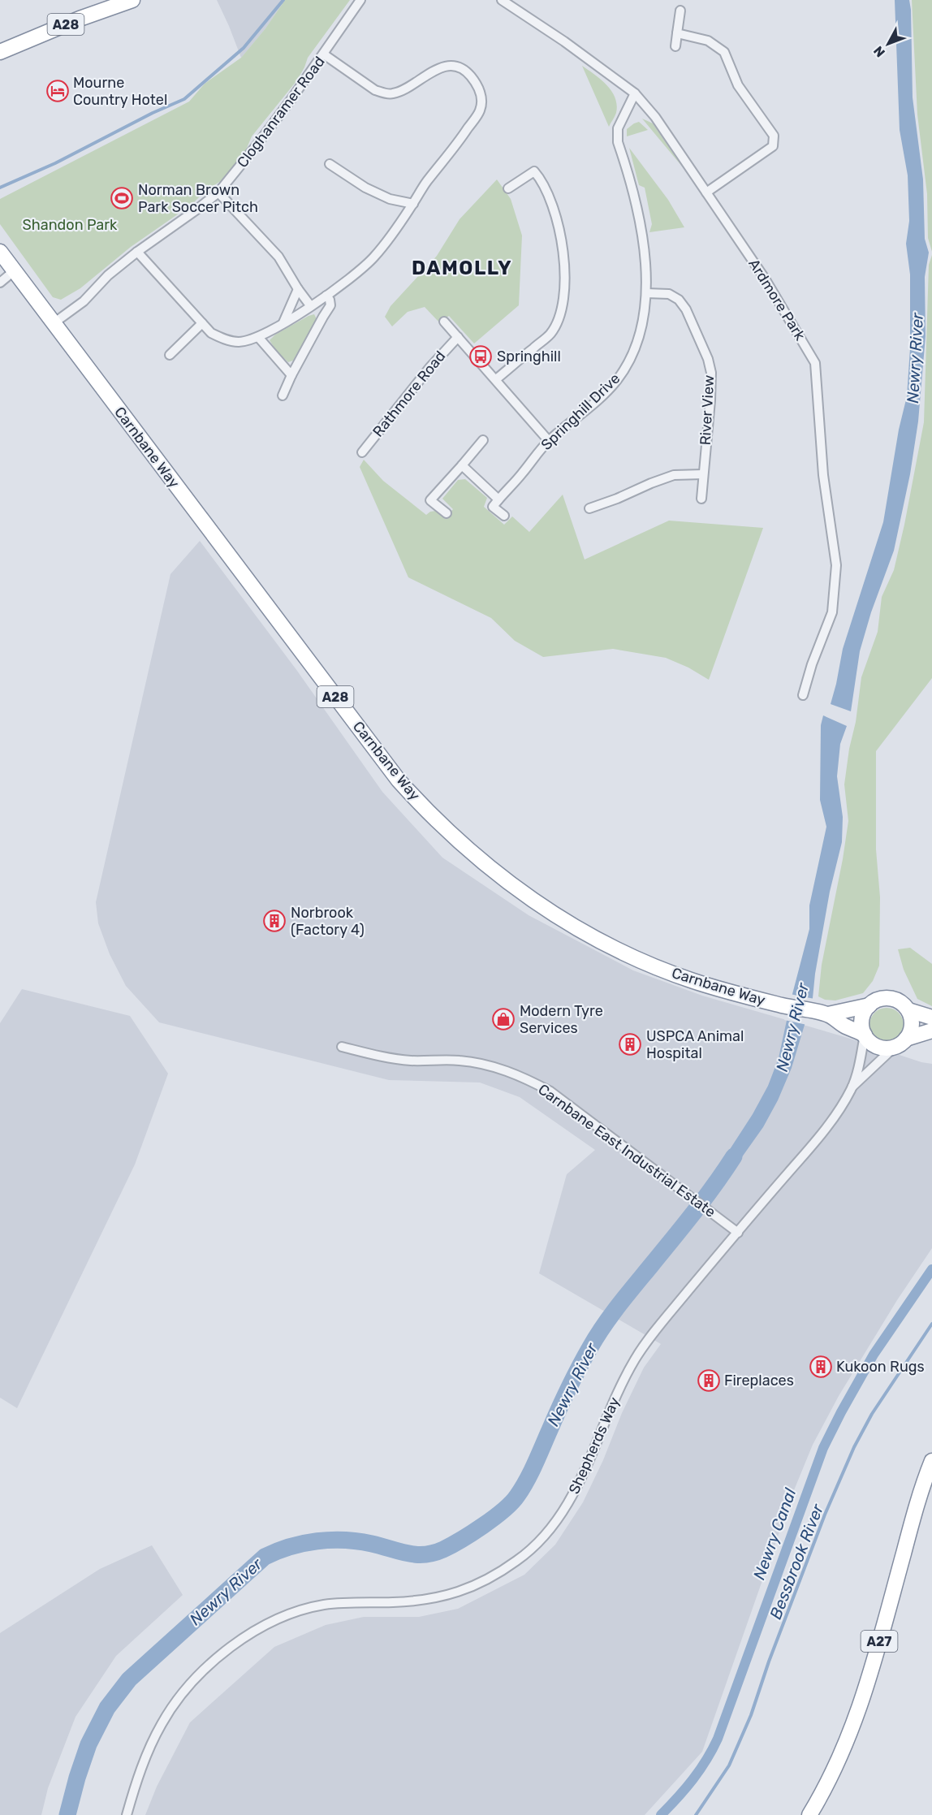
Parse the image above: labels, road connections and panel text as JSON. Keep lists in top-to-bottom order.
{
  "streets": {
    "highway": ["A28", "Carnbane Way", "A27"],
    "street": [
      "Cloghanramer Road",
      "Ardmore Park",
      "Rathmore Road",
      "River View",
      "Springhill Drive",
      "Carnbane East Industrial Estate",
      "Shepherds Way"
    ]
  },
  "crossings": [
    ["Cloghanramer Road", "Carnbane Way"],
    ["Ardmore Park", "Springhill Drive"],
    ["Rathmore Road", "Springhill Drive"],
    ["River View", "Springhill Drive"],
    ["Carnbane East Industrial Estate", "Shepherds Way"]
  ],
  "districts": ["DAMOLLY"],
  "water": ["Newry River", "Newry Canal", "Bessbrook River"],
  "parks": ["Shandon Park"],
  "places": {
    "hotel": ["Mourne Country Hotel"],
    "sports": ["Norman Brown Park Soccer Pitch"],
    "bus stop": ["Springhill"],
    "building": [
      "Norbrook (Factory 4)",
      "USPCA Animal Hospital",
      "Kukoon Rugs",
      "Fireplaces"
    ],
    "shop": ["Modern Tyre Services"]
  },
  "north": "bottom left"
}
